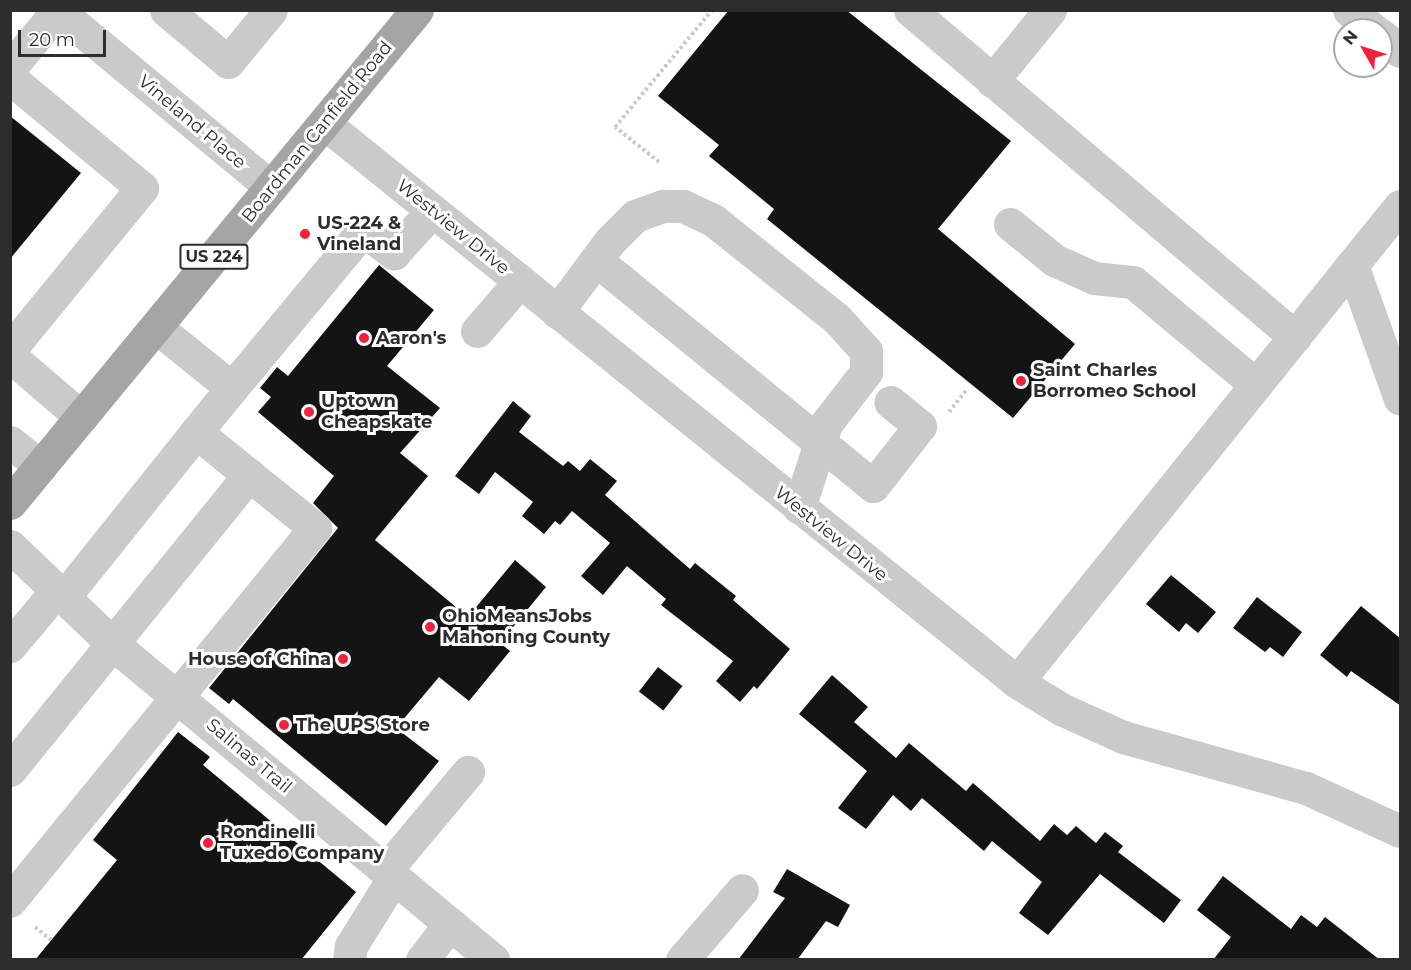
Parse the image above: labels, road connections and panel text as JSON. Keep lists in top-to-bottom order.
{
  "streets": {
    "main road": ["Boardman Canfield Road", "US 224"],
    "street": ["Vineland Place", "Westview Drive", "Salinas Trail"]
  },
  "crossings": [
    ["Vineland Place", "Boardman Canfield Road"],
    ["Boardman Canfield Road", "Westview Drive"]
  ],
  "places": [
    "US-224 & Vineland",
    "Aaron's",
    "Saint Charles Borromeo School",
    "Uptown Cheapskate",
    "OhioMeansJobs Mahoning County",
    "House of China",
    "The UPS Store",
    "Rondinelli Tuxedo Company"
  ],
  "scale_bar": "20 m",
  "north": "top left"
}
